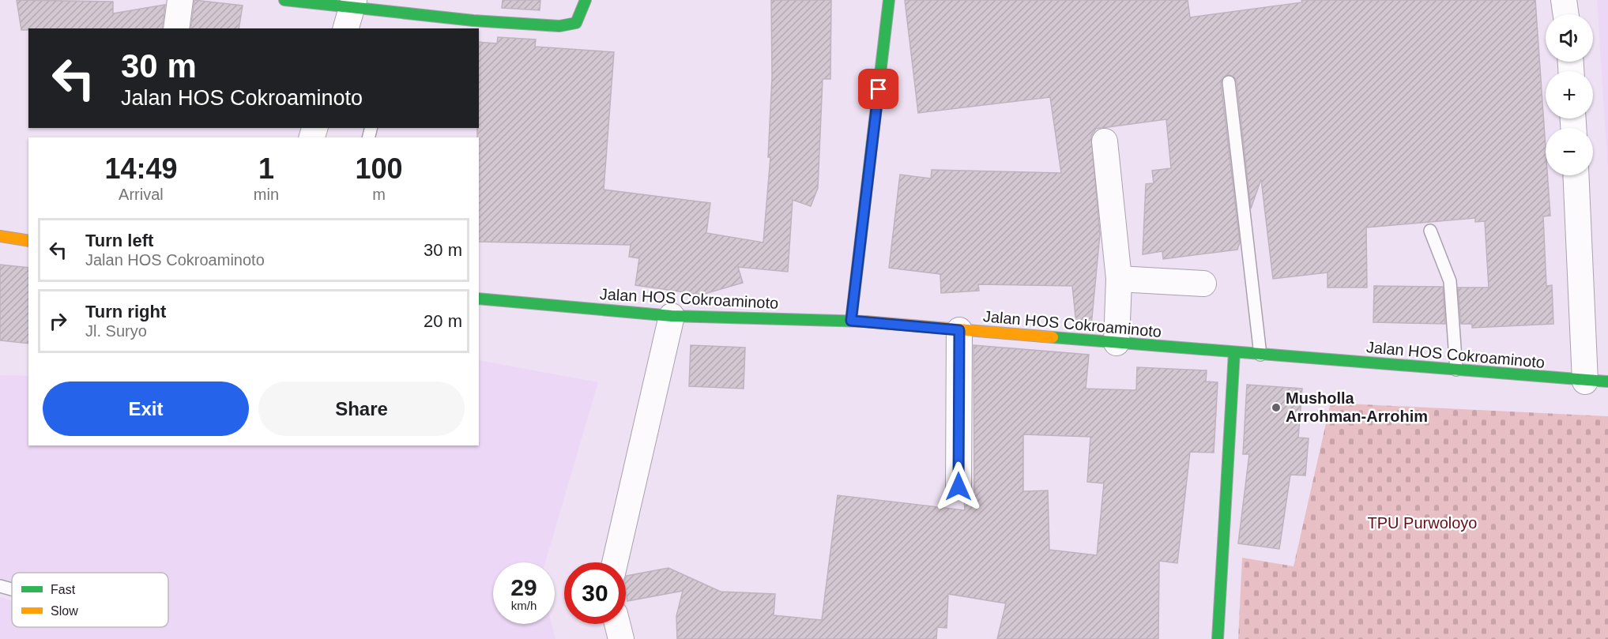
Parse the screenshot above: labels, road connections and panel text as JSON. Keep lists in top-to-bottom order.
{
  "streets": {
    "main road": ["Jalan HOS Cokroaminoto"]
  },
  "parks": ["TPU Purwoloyo"],
  "places": ["Musholla Arrohman-Arrohim"],
  "legend": ["Fast", "Slow"],
  "page": {
    "map_buttons": ["+", "−"],
    "turn": ["30 m", "Jalan HOS Cokroaminoto"],
    "eta": [
      "14:49",
      "Arrival",
      "1",
      "min",
      "100",
      "m"
    ],
    "list": [
      {
        "name": "Turn left",
        "note": "Jalan HOS Cokroaminoto",
        "value": "30 m"
      },
      {
        "name": "Turn right",
        "note": "Jl. Suryo",
        "value": "20 m"
      }
    ],
    "buttons": ["Exit", "Share"],
    "speed": "29 km/h",
    "limit": "30"
  }
}
